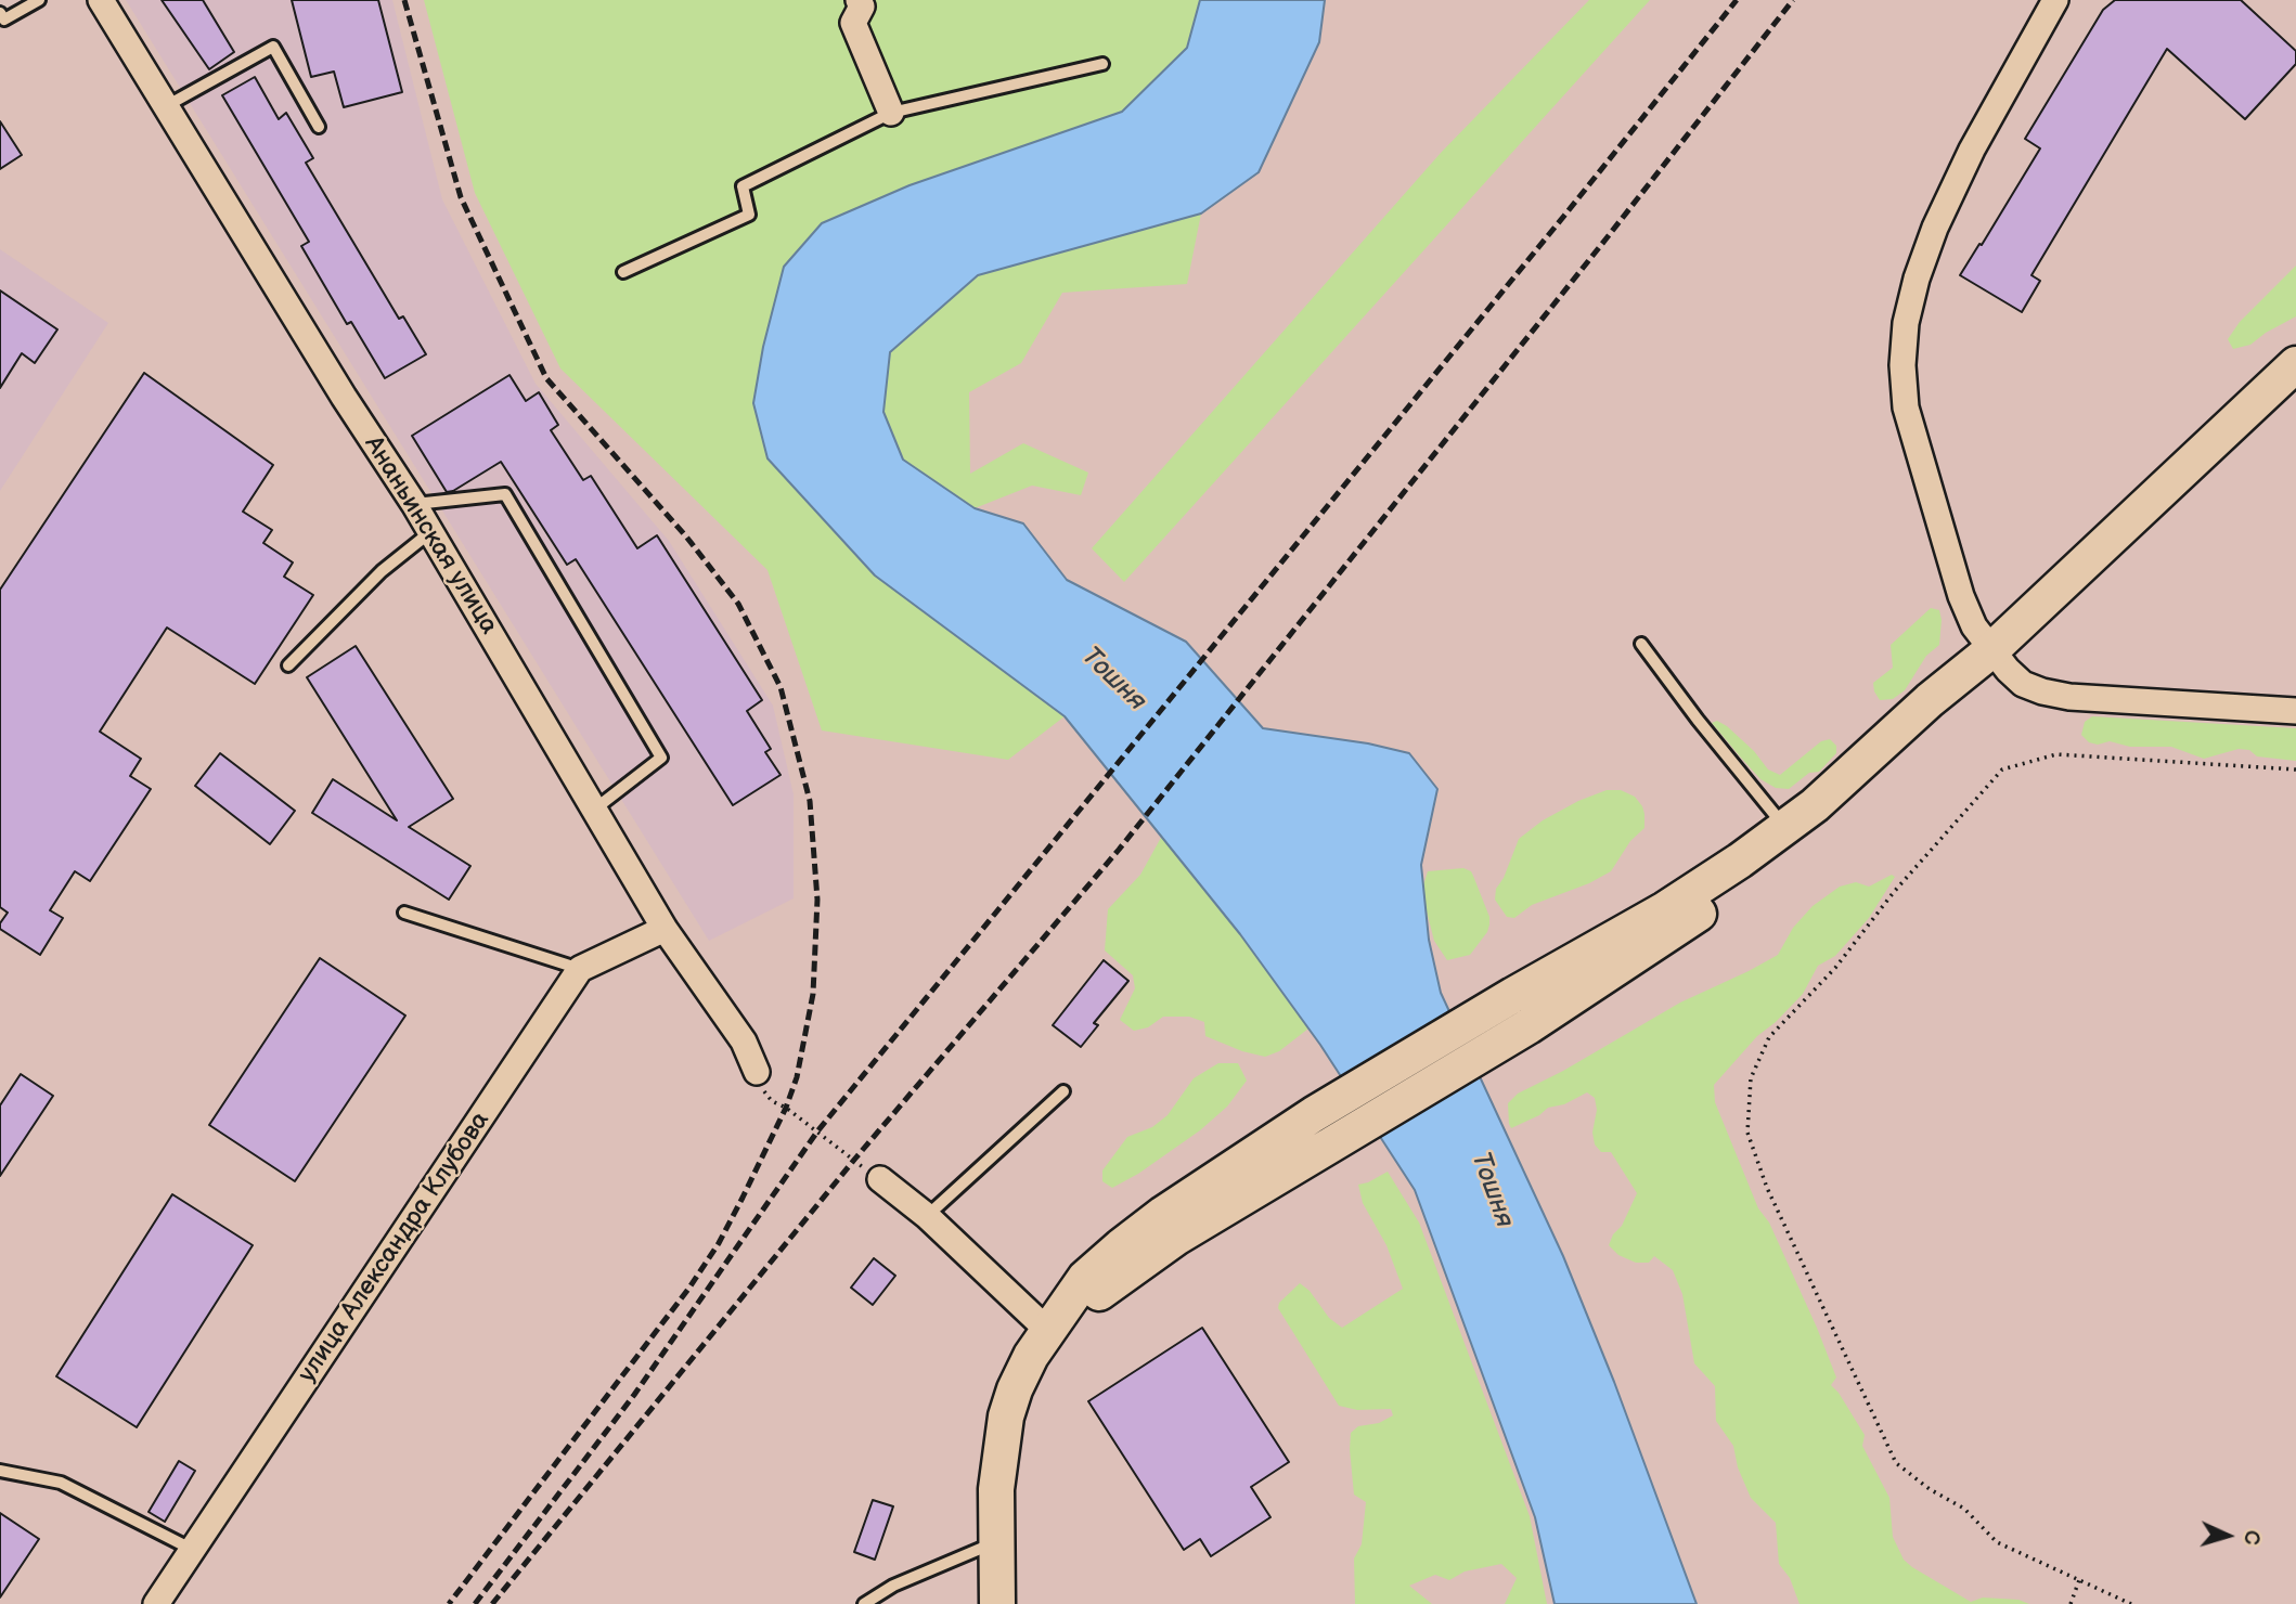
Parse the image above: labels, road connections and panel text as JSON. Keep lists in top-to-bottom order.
{
  "streets": {
    "street": ["Ананьинская улица", "улица Александра Клубова"]
  },
  "water": ["Тошня"],
  "north": "right"
}
